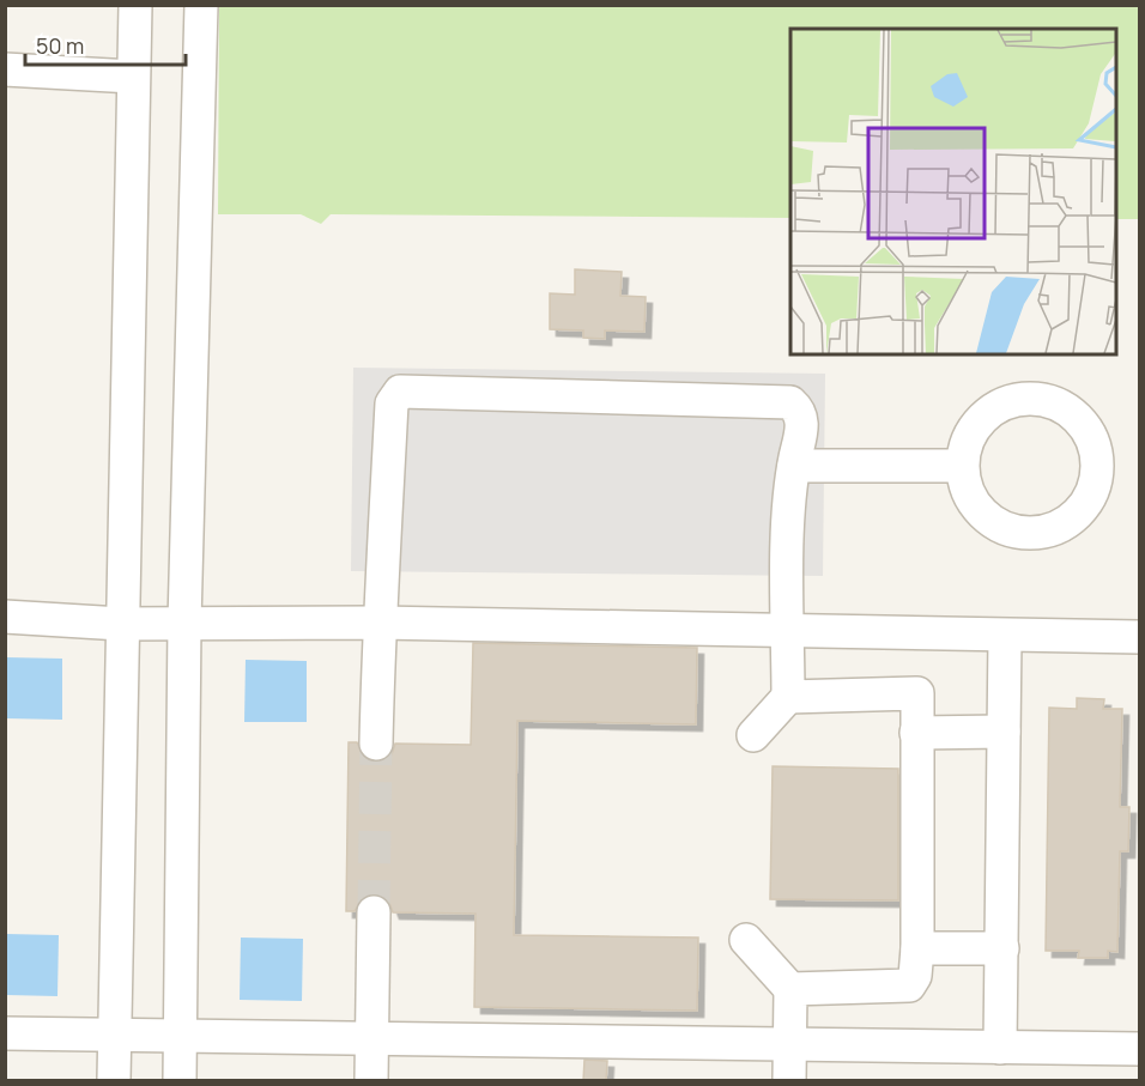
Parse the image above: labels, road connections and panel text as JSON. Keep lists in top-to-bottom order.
{
  "scale_bar": "50 m"
}
